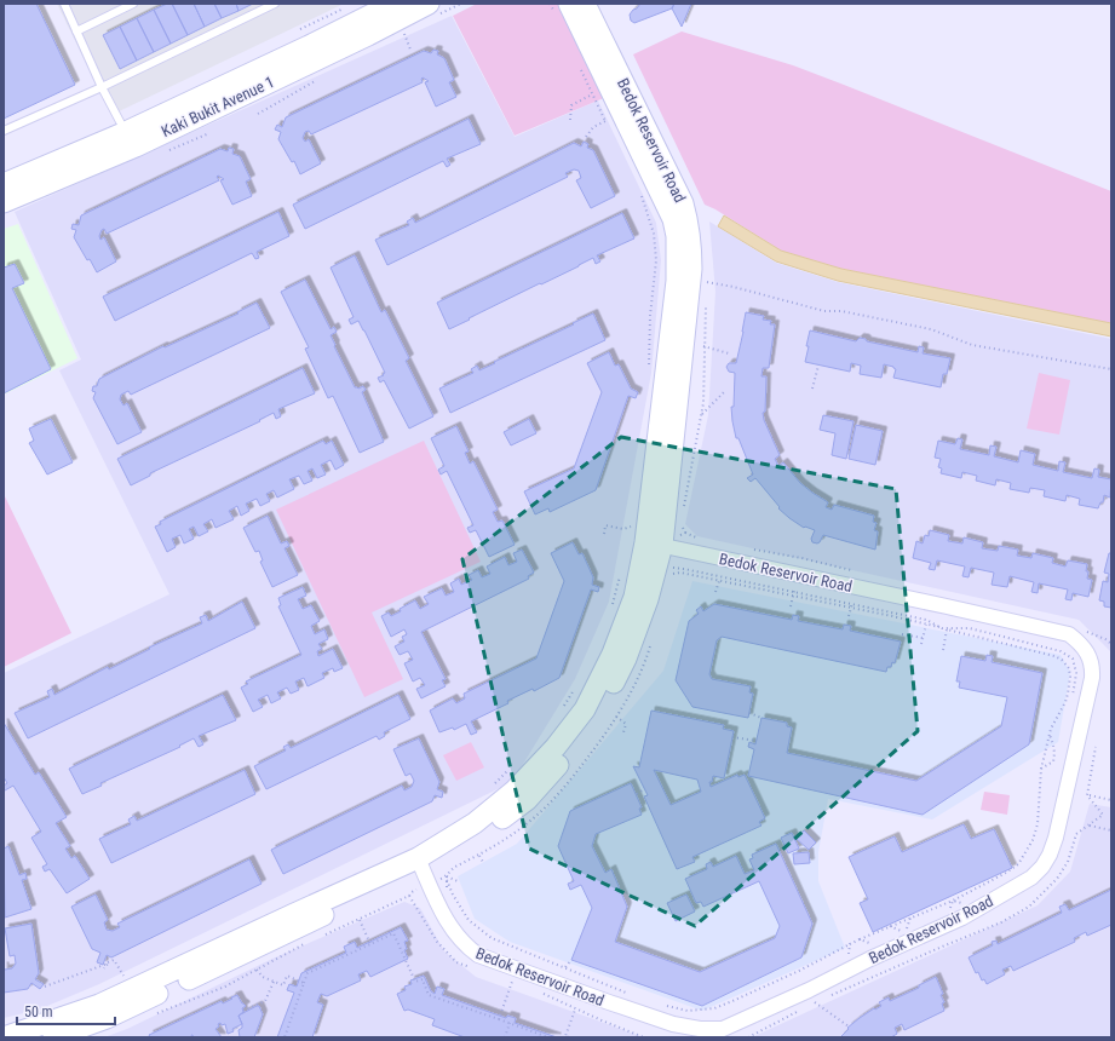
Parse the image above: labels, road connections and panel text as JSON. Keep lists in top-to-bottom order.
{
  "streets": {
    "main road": ["Kaki Bukit Avenue 1", "Bedok Reservoir Road"]
  },
  "scale_bar": "50 m"
}
